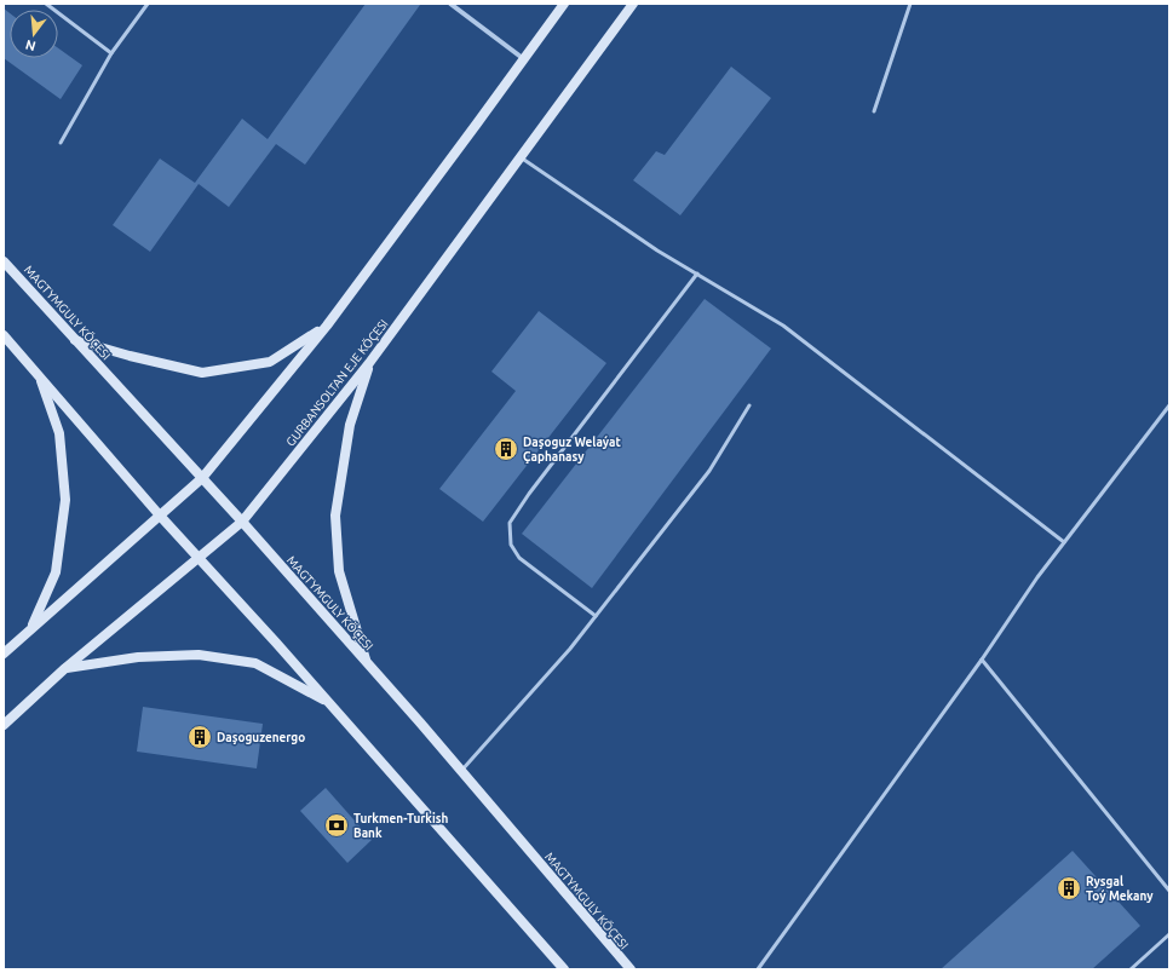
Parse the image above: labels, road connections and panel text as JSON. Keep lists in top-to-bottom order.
{
  "streets": {
    "main road": ["MAGTYMGULY KÖÇESI", "GURBANSOLTAN EJE KÖÇESI"]
  },
  "crossings": [
    ["MAGTYMGULY KÖÇESI", "GURBANSOLTAN EJE KÖÇESI"]
  ],
  "places": {
    "building": ["Daşoguz Welaýat Çaphanasy", "Daşoguzenergo", "Rysgal Toý Mekany"],
    "bank": ["Turkmen-Turkish Bank"]
  },
  "north": "bottom"
}
